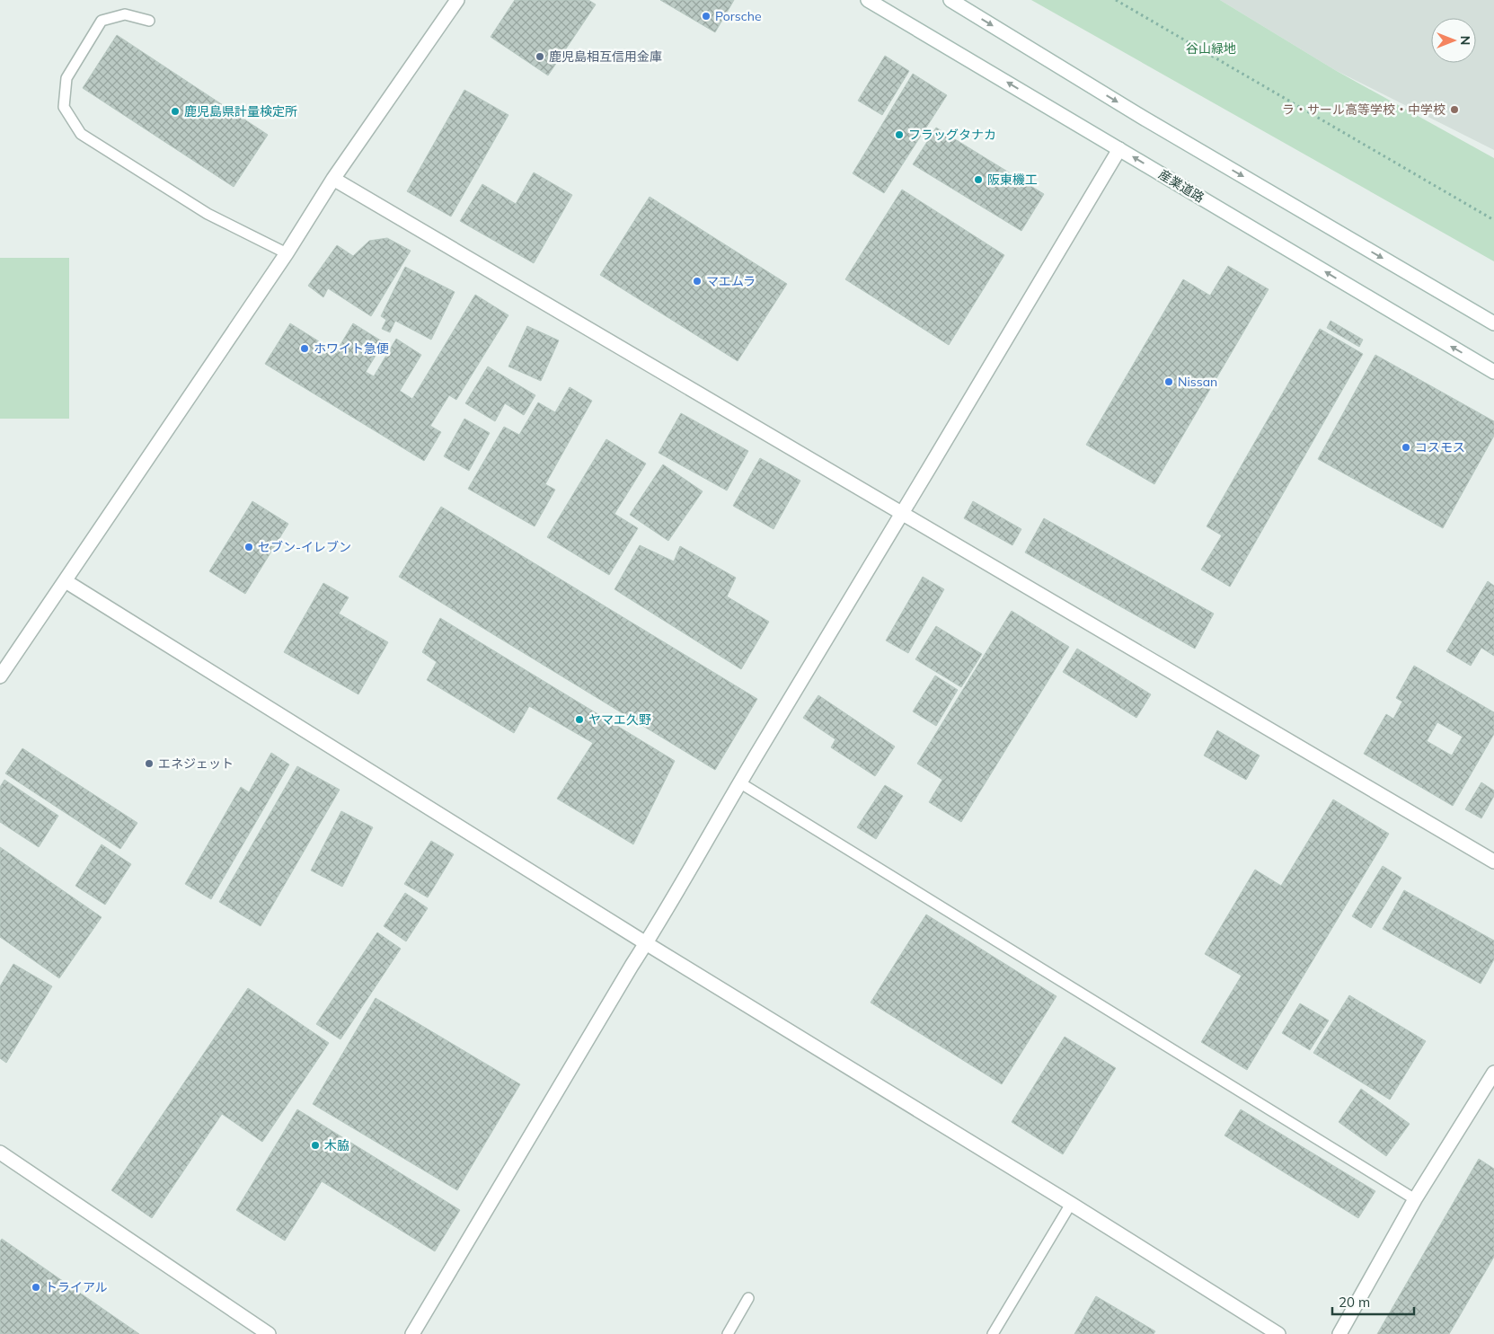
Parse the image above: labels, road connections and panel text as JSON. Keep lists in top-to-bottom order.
{
  "streets": {
    "street": ["産業道路"]
  },
  "parks": ["谷山緑地"],
  "places": [
    "Porsche",
    "鹿児島相互信用金庫",
    "ラ・サール高等学校・中学校",
    "鹿児島県計量検定所",
    "フラッグタナカ",
    "阪東機工",
    "マエムラ",
    "ホワイト急便",
    "Nissan",
    "コスモス",
    "セブン-イレブン",
    "ヤマエ久野",
    "エネジェット",
    "木脇",
    "トライアル"
  ],
  "scale_bar": "20 m",
  "north": "right"
}
